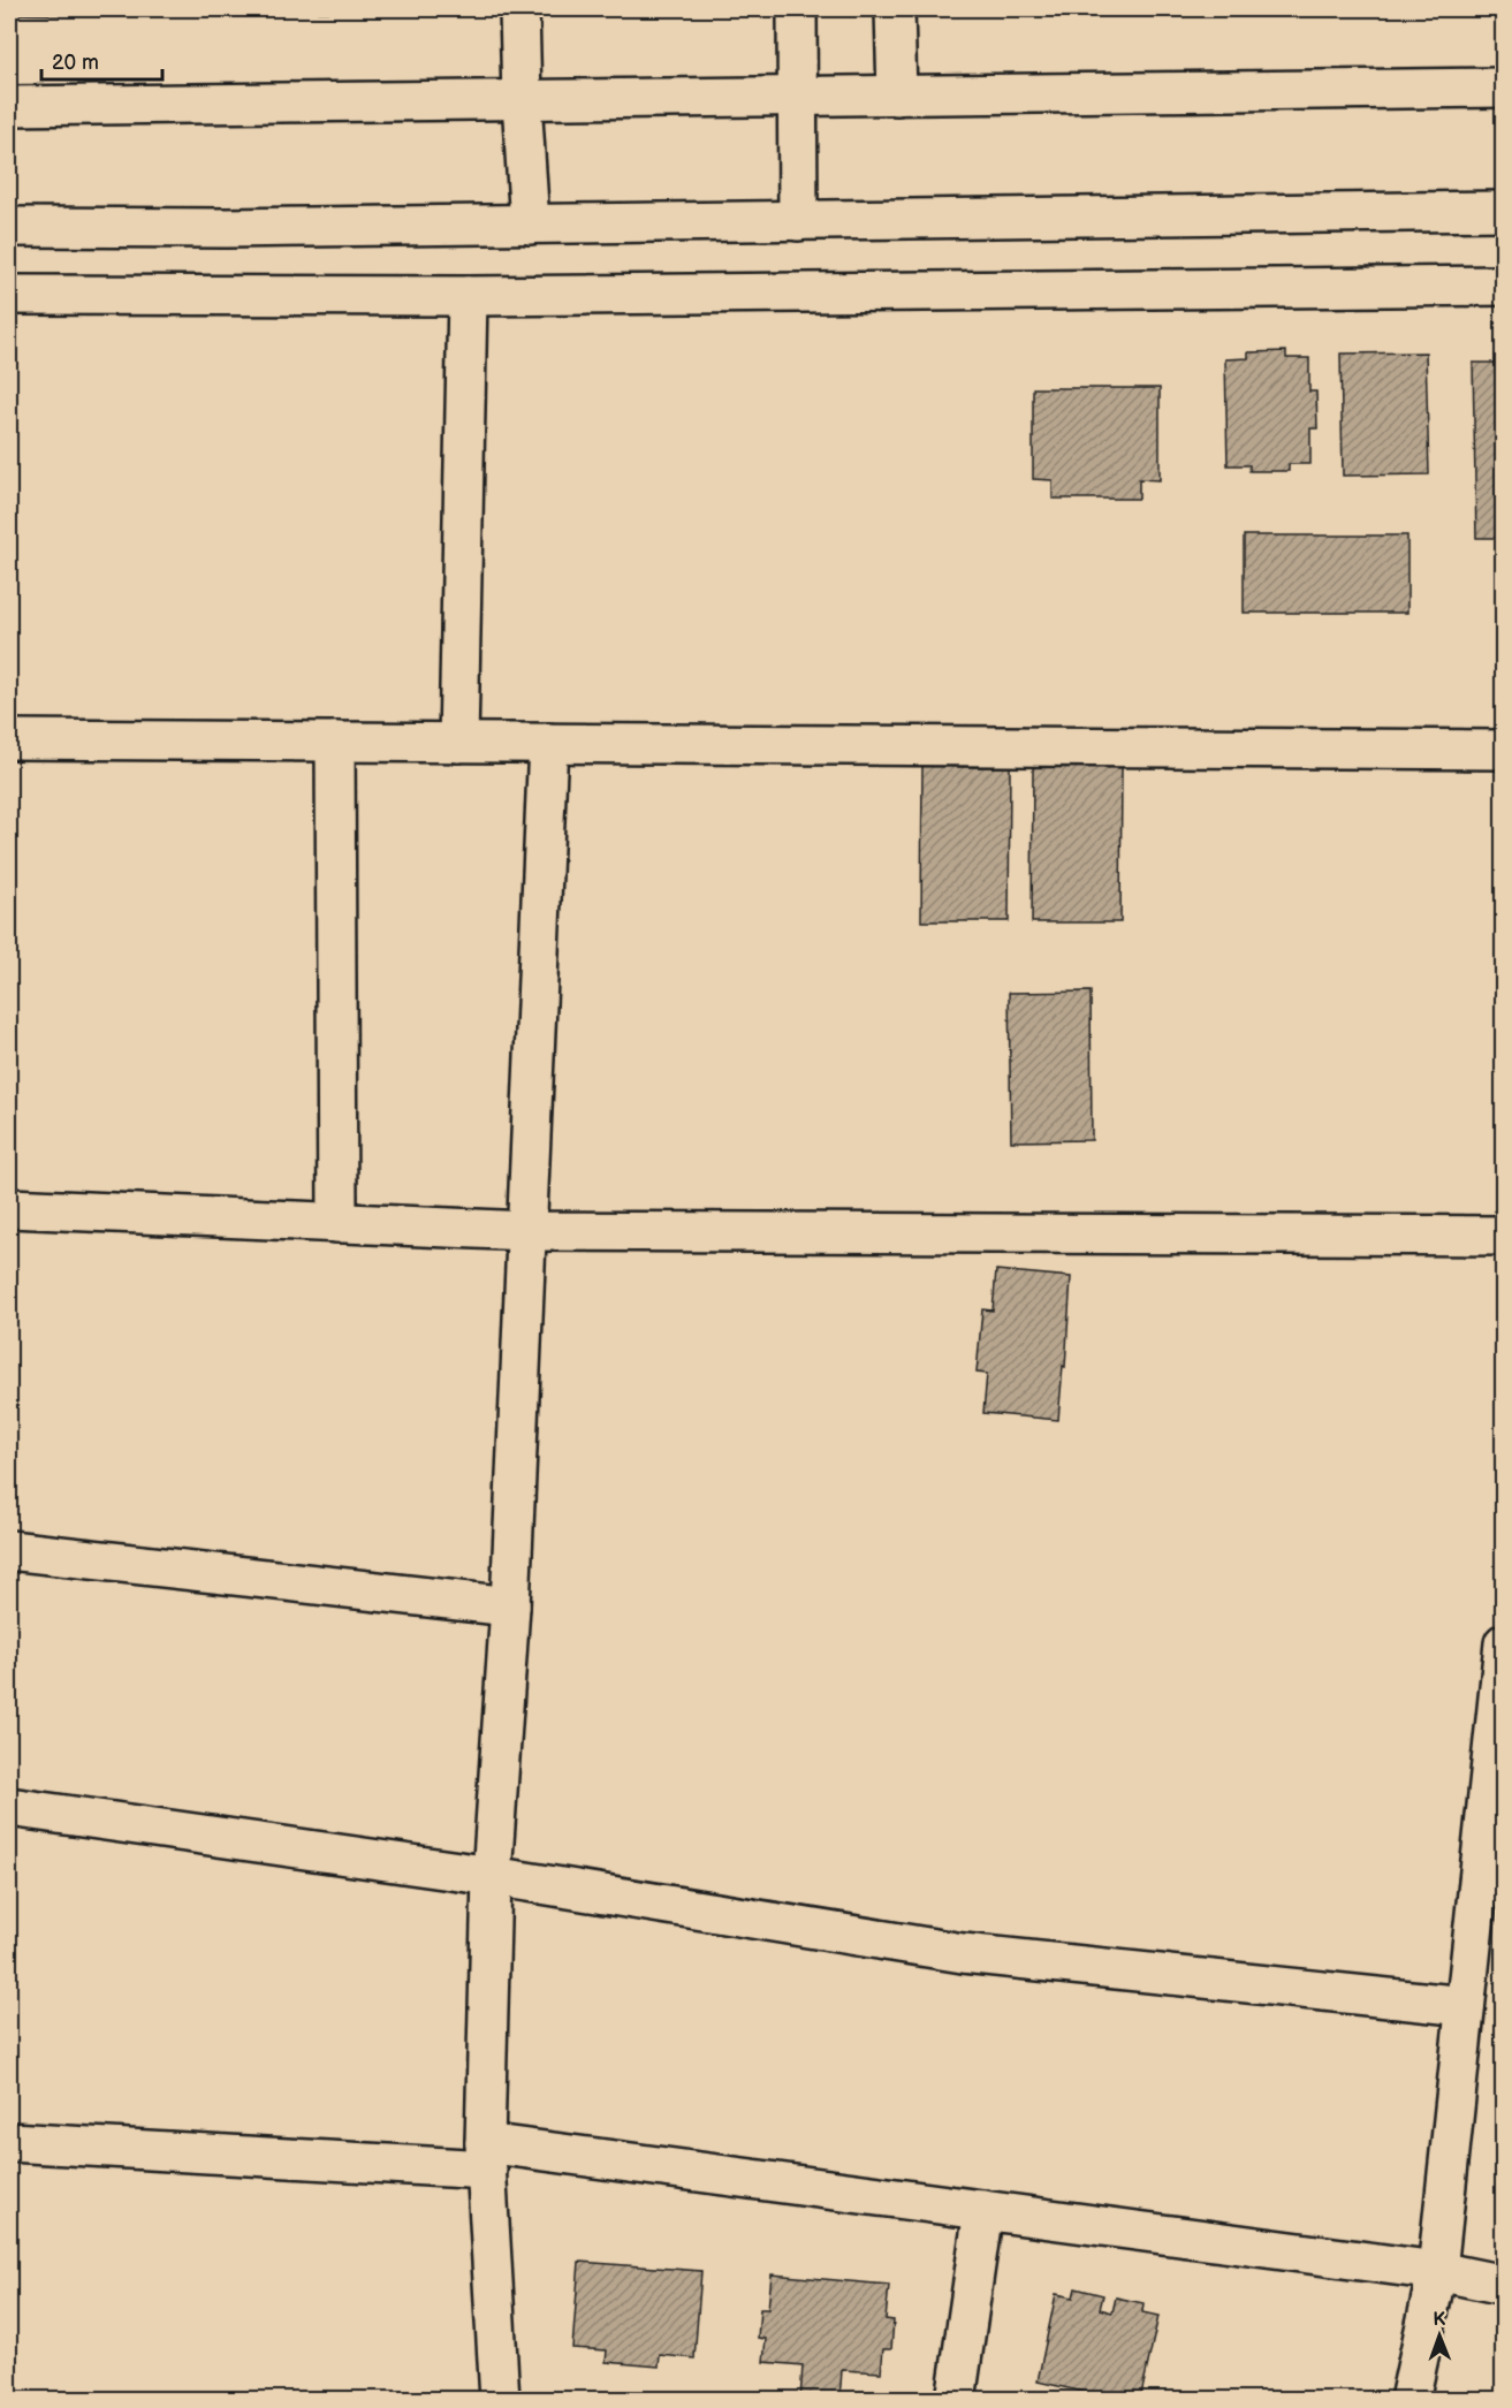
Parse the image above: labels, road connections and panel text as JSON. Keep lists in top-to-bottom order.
{
  "scale_bar": "20 m",
  "north": "top"
}
